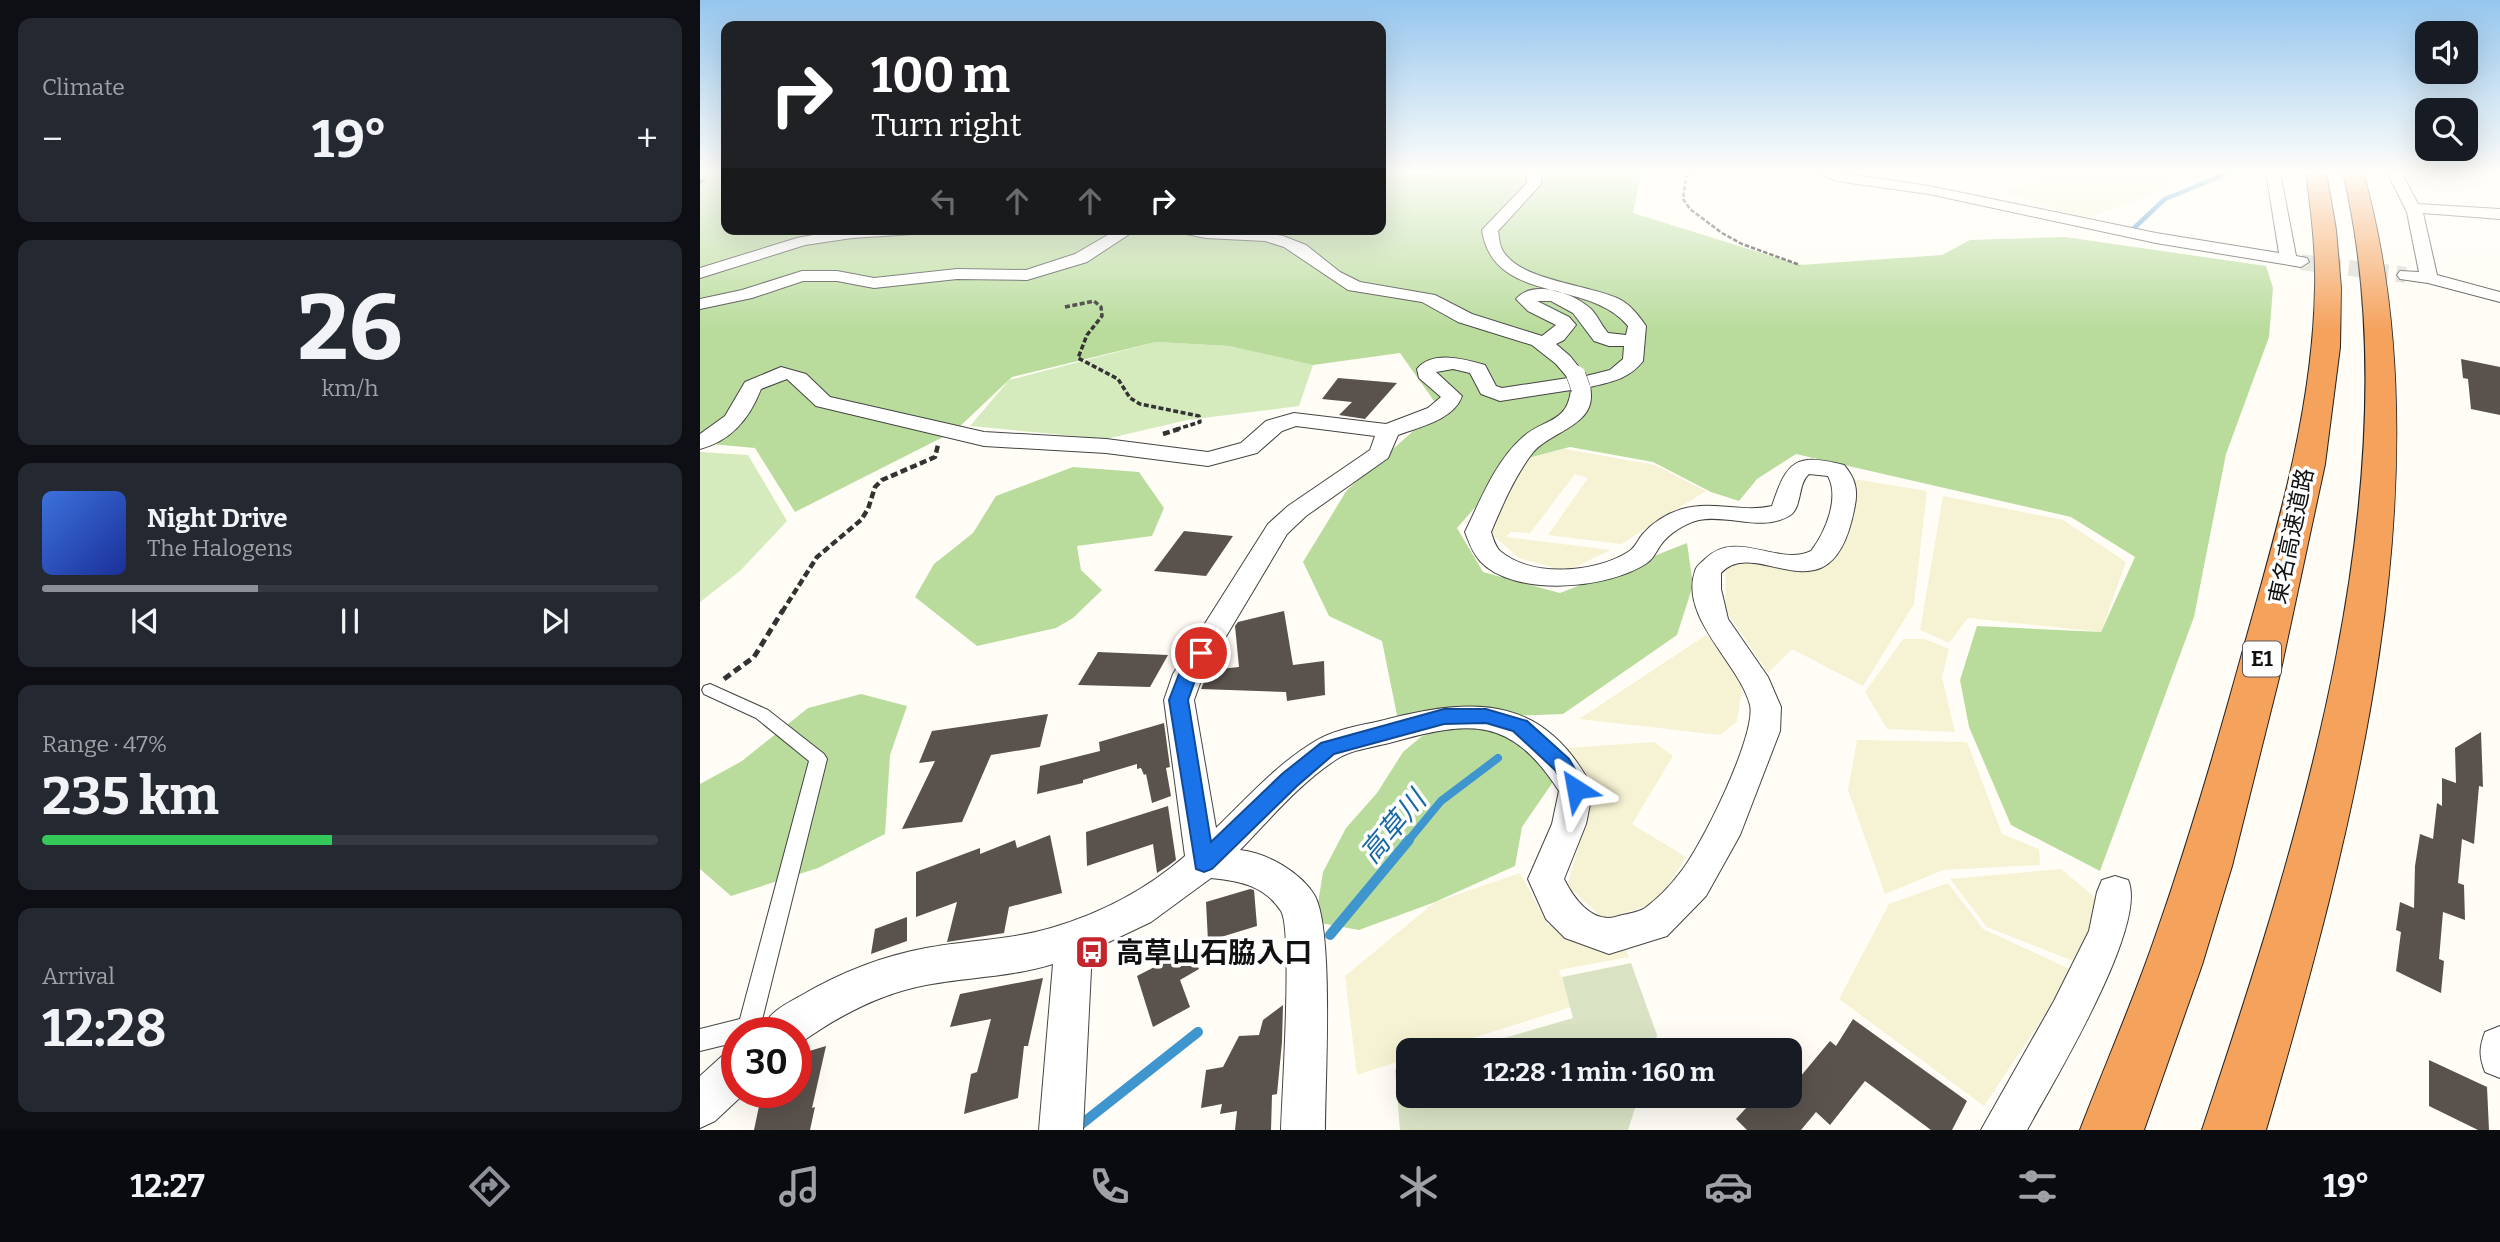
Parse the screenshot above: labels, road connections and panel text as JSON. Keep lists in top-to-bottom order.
{
  "streets": {
    "highway": ["東名高速道路", "E1"]
  },
  "water": ["高草川"],
  "places": {
    "bus stop": ["高草山石脇入口"]
  },
  "page": {
    "tile": [
      "Climate",
      ["26", "km/h"],
      ["Range · 47%", "235 km"],
      ["Arrival", "12:28"]
    ],
    "turn": ["100 m", "Turn right"],
    "heat": ["−", "19°", "+"],
    "song": ["Night Drive", "The Halogens"],
    "limit": "30",
    "trip": "12:28 · 1 min · 160 m",
    "tabs": ["12:27", "19°"]
  }
}
